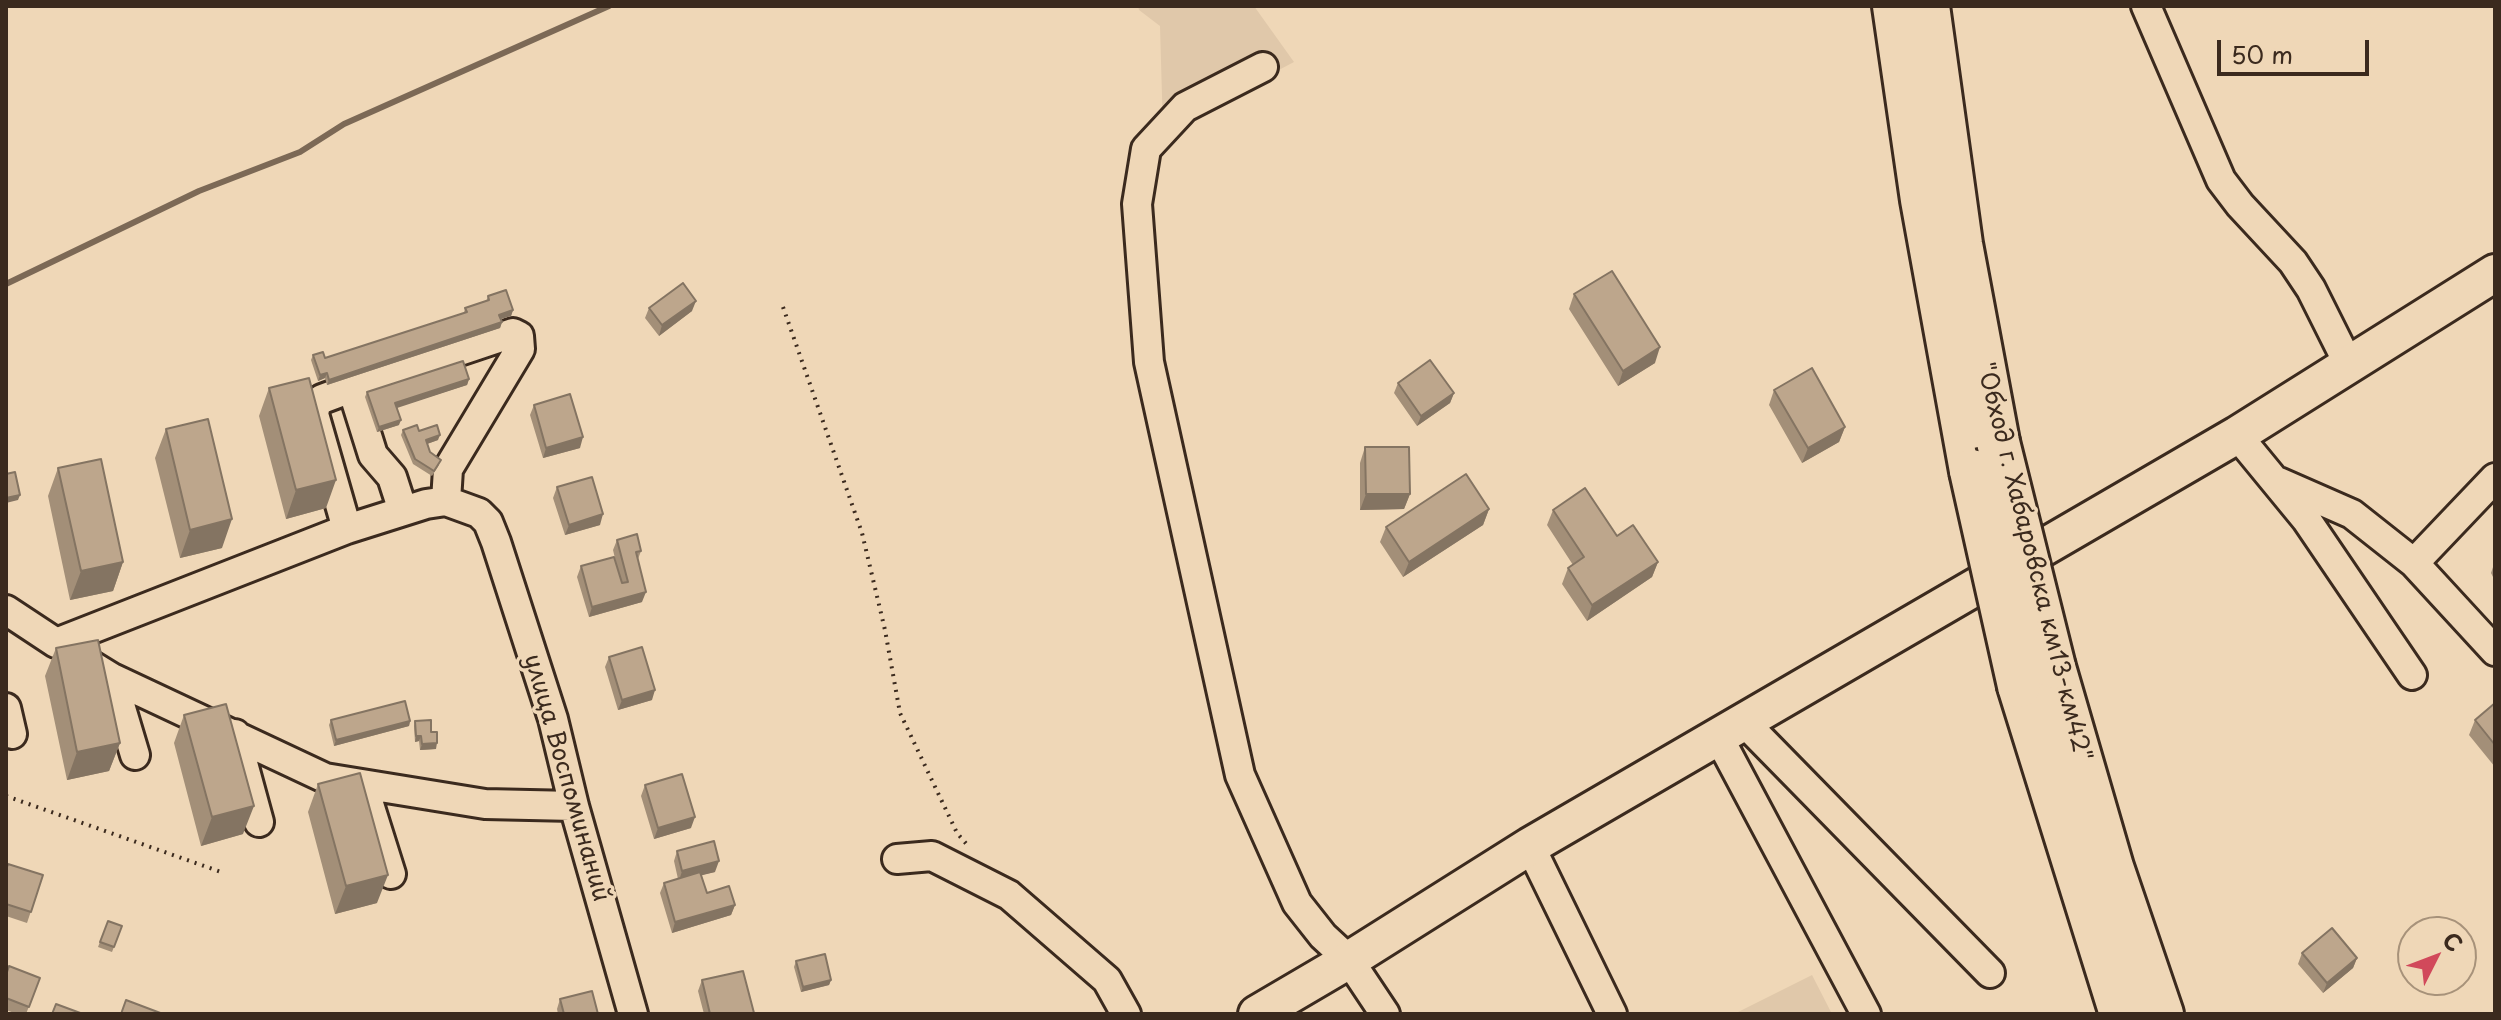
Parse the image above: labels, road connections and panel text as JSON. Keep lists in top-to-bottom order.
{
  "streets": {
    "highway": ["\"Обход г. Хабаровска км13-км42\""],
    "street": ["улица Воспоминаний"]
  },
  "scale_bar": "50 m",
  "north": "top right"
}
